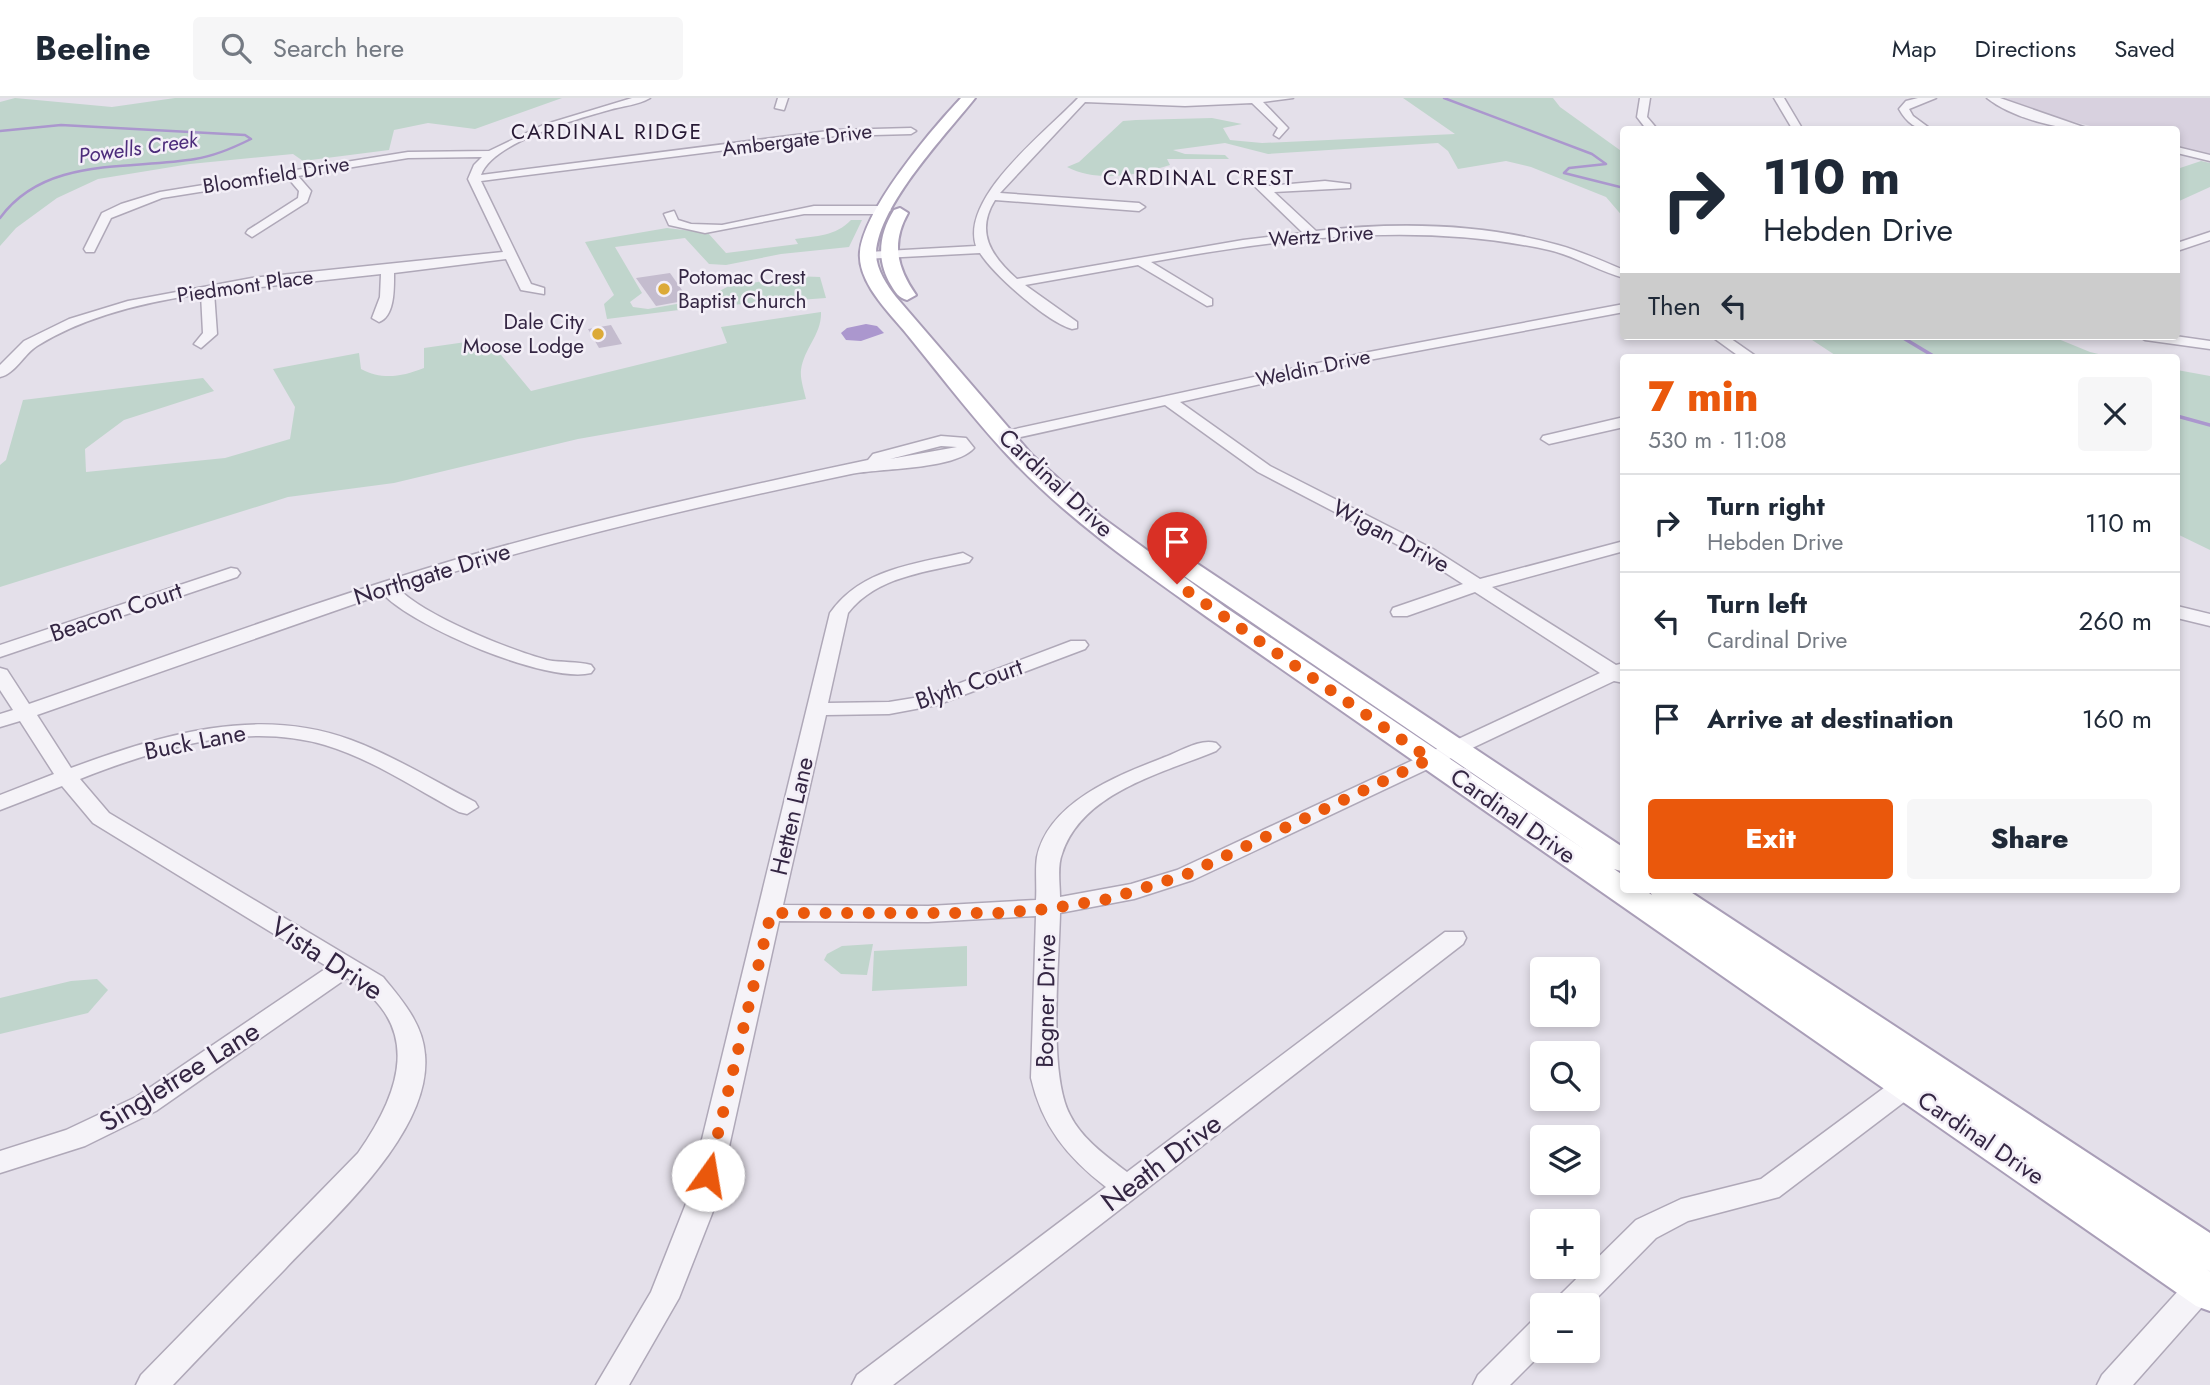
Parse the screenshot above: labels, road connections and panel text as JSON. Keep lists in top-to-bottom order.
{
  "streets": {
    "main road": ["Cardinal Drive"],
    "street": [
      "Ambergate Drive",
      "Bloomfield Drive",
      "Wertz Drive",
      "Piedmont Place",
      "Weldin Drive",
      "Wigan Drive",
      "Northgate Drive",
      "Beacon Court",
      "Blyth Court",
      "Buck Lane",
      "Hetten Lane",
      "Vista Drive",
      "Bogner Drive",
      "Singletree Lane",
      "Neath Drive"
    ]
  },
  "crossings": [
    ["Weldin Drive", "Cardinal Drive"],
    ["Weldin Drive", "Wigan Drive"],
    ["Northgate Drive", "Vista Drive"],
    ["Blyth Court", "Hetten Lane"],
    ["Buck Lane", "Vista Drive"],
    ["Vista Drive", "Singletree Lane"],
    ["Bogner Drive", "Neath Drive"]
  ],
  "districts": ["CARDINAL RIDGE", "CARDINAL CREST"],
  "water": ["Powells Creek"],
  "places": ["Potomac Crest Baptist Church", "Dale City Moose Lodge"],
  "page": {
    "header": "Beeline",
    "search": "Search here",
    "nav": ["Map", "Directions", "Saved"],
    "turn": ["110 m", "Hebden Drive"],
    "then": "Then",
    "heading": ["7 min", "530 m · 11:08"],
    "list": [
      {
        "name": "Turn right",
        "note": "Hebden Drive",
        "value": "110 m"
      },
      {
        "name": "Turn left",
        "note": "Cardinal Drive",
        "value": "260 m"
      },
      {
        "name": "Arrive at destination",
        "value": "160 m"
      }
    ],
    "buttons": ["Exit", "Share"],
    "map_buttons": ["+", "−"]
  }
}
